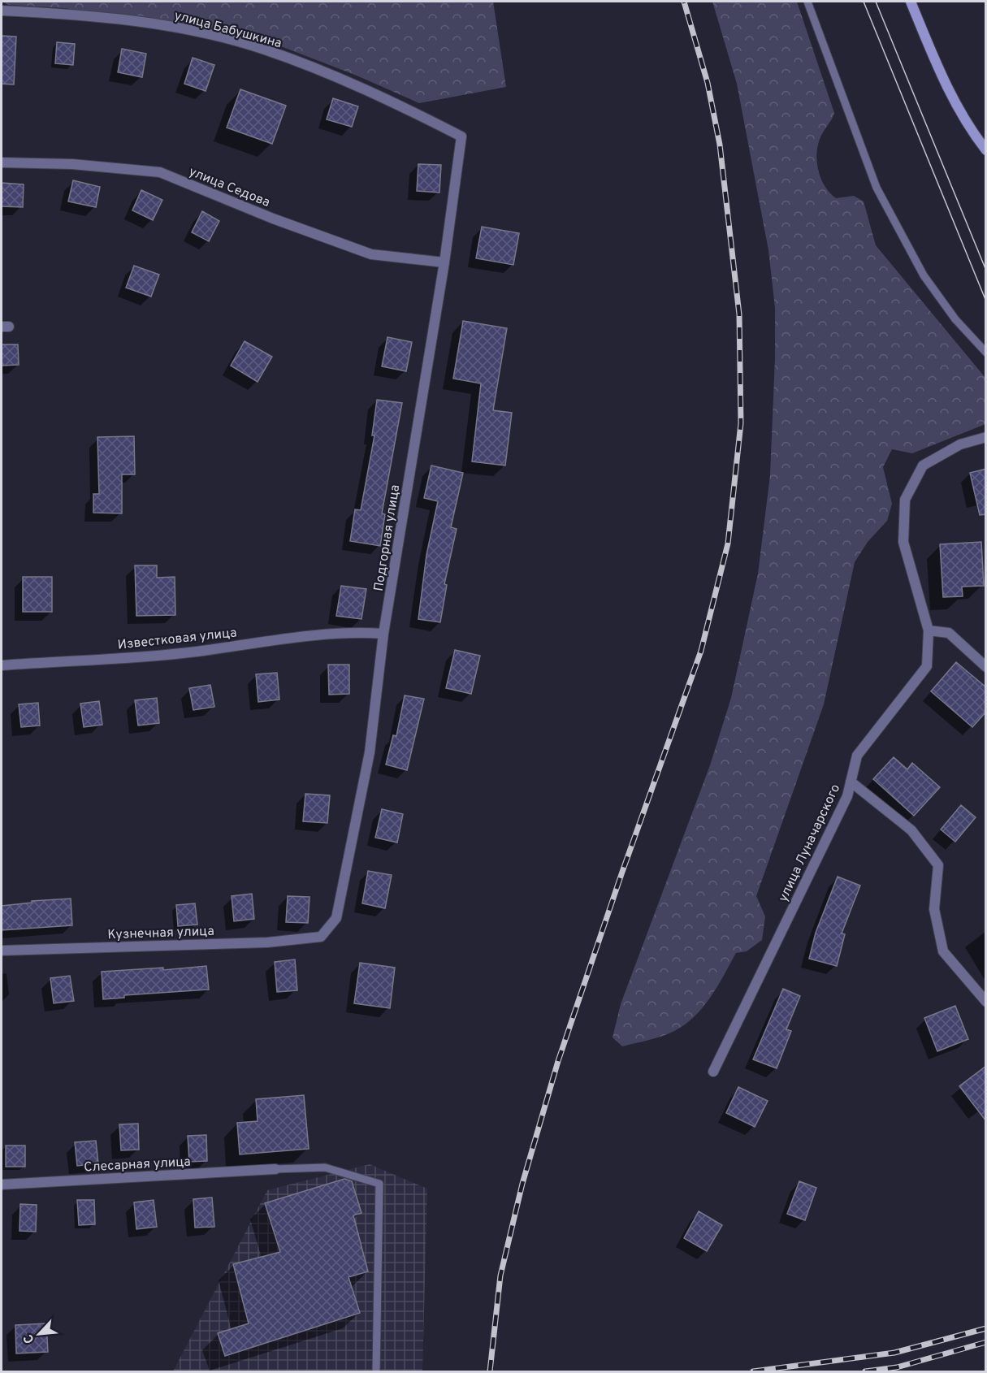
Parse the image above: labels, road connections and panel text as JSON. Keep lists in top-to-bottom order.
{
  "streets": {
    "street": [
      "улица Бабушкина",
      "улица Седова",
      "Подгорная улица",
      "Известковая улица",
      "улица Луначарского",
      "Кузнечная улица",
      "Слесарная улица"
    ]
  },
  "crossings": [
    ["улица Бабушкина", "Подгорная улица"],
    ["улица Седова", "Подгорная улица"],
    ["Подгорная улица", "Известковая улица"],
    ["Подгорная улица", "Кузнечная улица"]
  ],
  "north": "bottom left"
}
